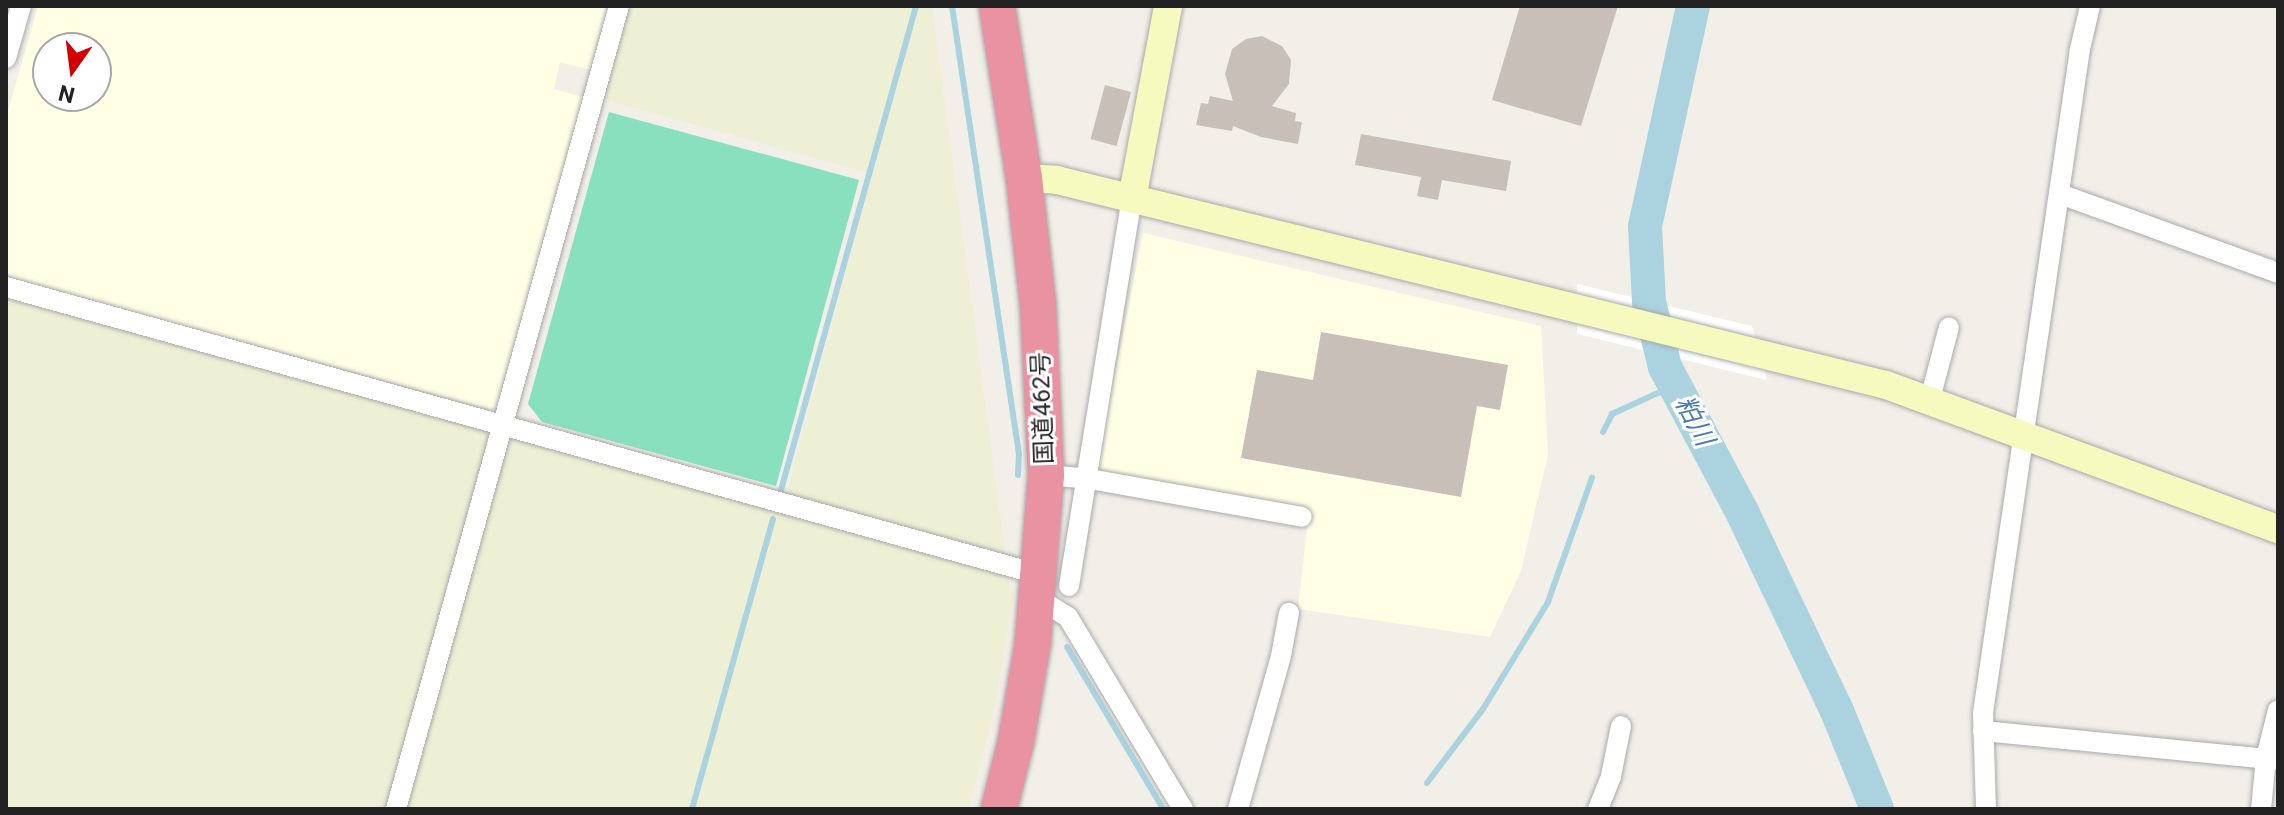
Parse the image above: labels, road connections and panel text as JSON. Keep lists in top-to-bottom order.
{
  "streets": {
    "highway": ["国道462号"]
  },
  "water": ["粕川"],
  "north": "bottom"
}
